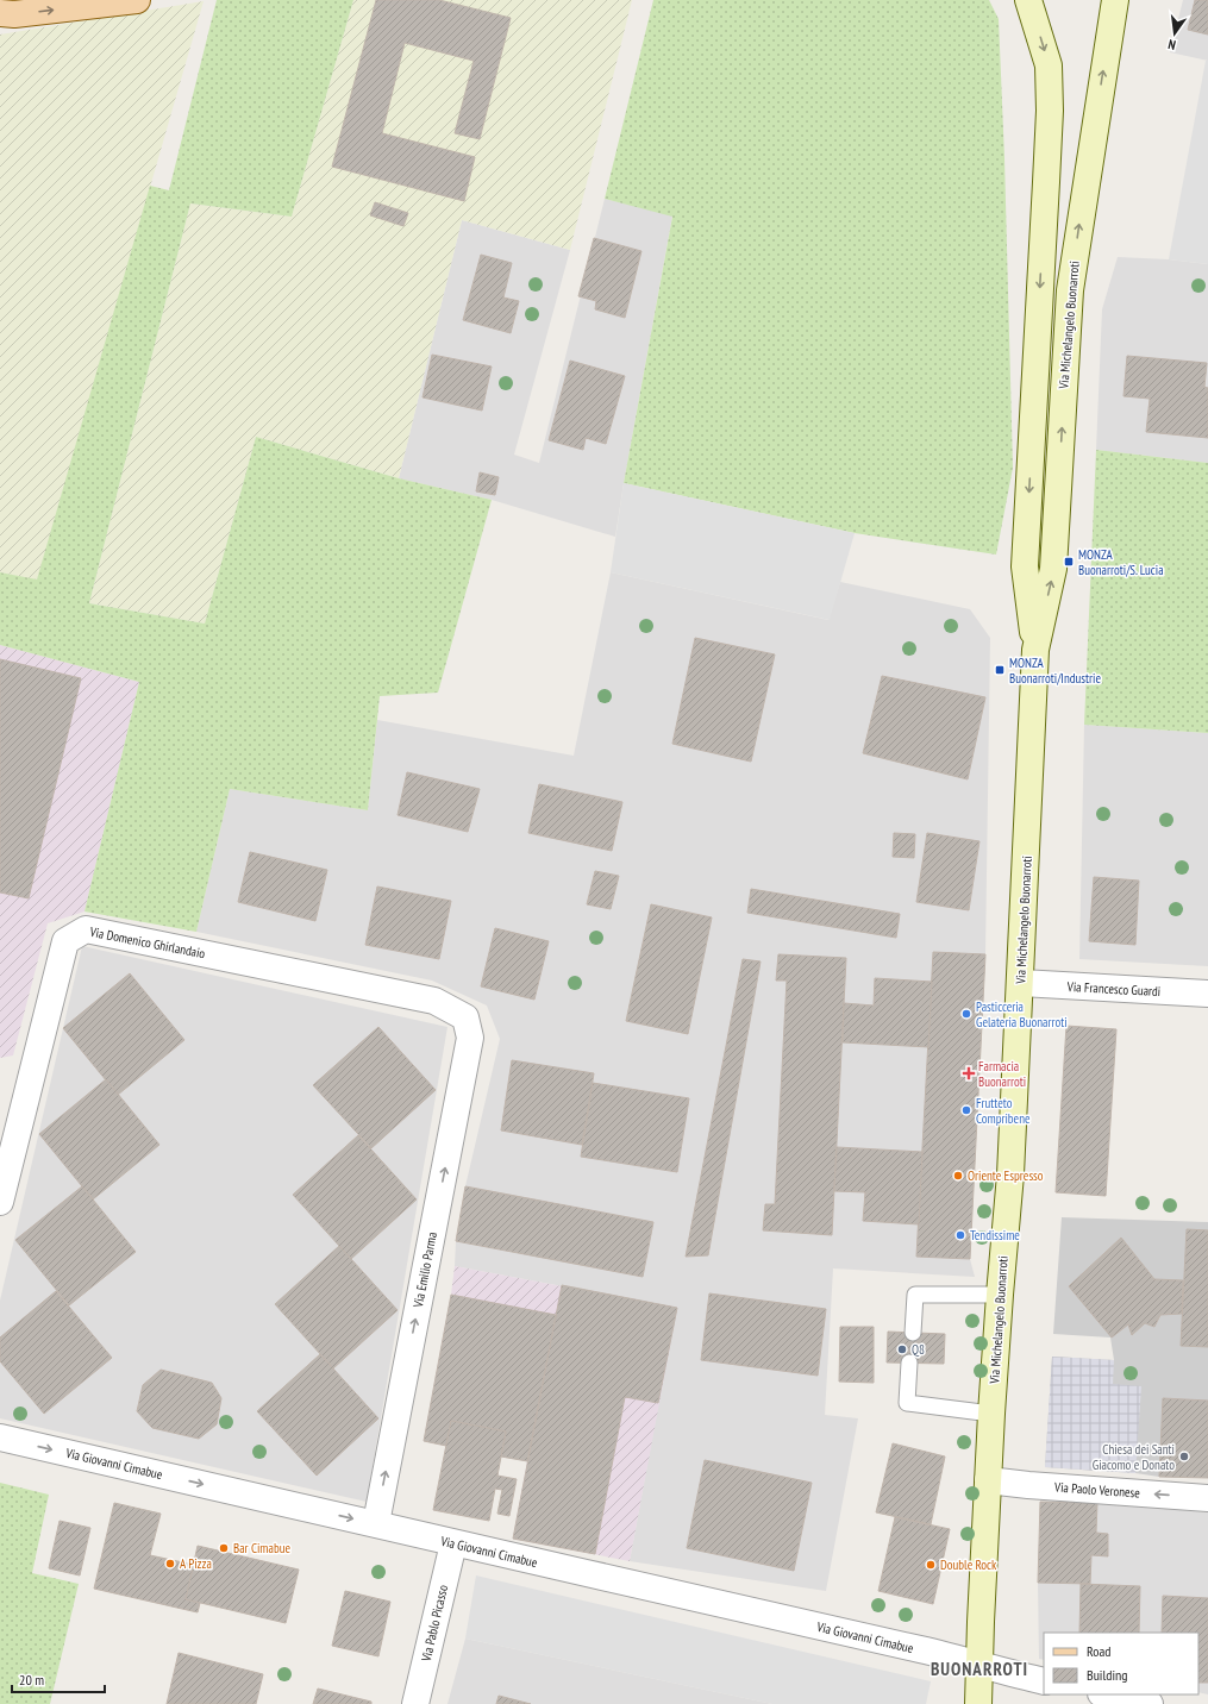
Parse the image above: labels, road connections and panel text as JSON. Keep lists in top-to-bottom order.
{
  "streets": {
    "street": [
      "Via Michelangelo Buonarroti",
      "Via Domenico Ghirlandaio",
      "Via Francesco Guardi",
      "Via Emilio Parma",
      "Via Giovanni Cimabue",
      "Via Paolo Veronese",
      "Via Pablo Picasso"
    ]
  },
  "crossings": [
    ["Via Michelangelo Buonarroti", "Via Francesco Guardi"],
    ["Via Michelangelo Buonarroti", "Via Giovanni Cimabue"],
    ["Via Michelangelo Buonarroti", "Via Paolo Veronese"],
    ["Via Domenico Ghirlandaio", "Via Emilio Parma"],
    ["Via Emilio Parma", "Via Giovanni Cimabue"],
    ["Via Giovanni Cimabue", "Via Pablo Picasso"]
  ],
  "one_way": ["Via Emilio Parma", "Via Giovanni Cimabue", "Via Paolo Veronese"],
  "districts": ["BUONARROTI"],
  "places": {
    "transit": ["MONZA Buonarroti/S. Lucia", "MONZA Buonarroti/Industrie"],
    "other": [
      "Pasticceria Gelateria Buonarroti",
      "Frutteto Compribene",
      "Oriente Espresso",
      "Tendissime",
      "Q8",
      "Chiesa dei Santi Giacomo e Donato",
      "Bar Cimabue",
      "A Pizza",
      "Double Rock"
    ],
    "health": ["Farmacia Buonarroti"]
  },
  "legend": ["Road", "Building"],
  "scale_bar": "20 m",
  "north": "bottom"
}
